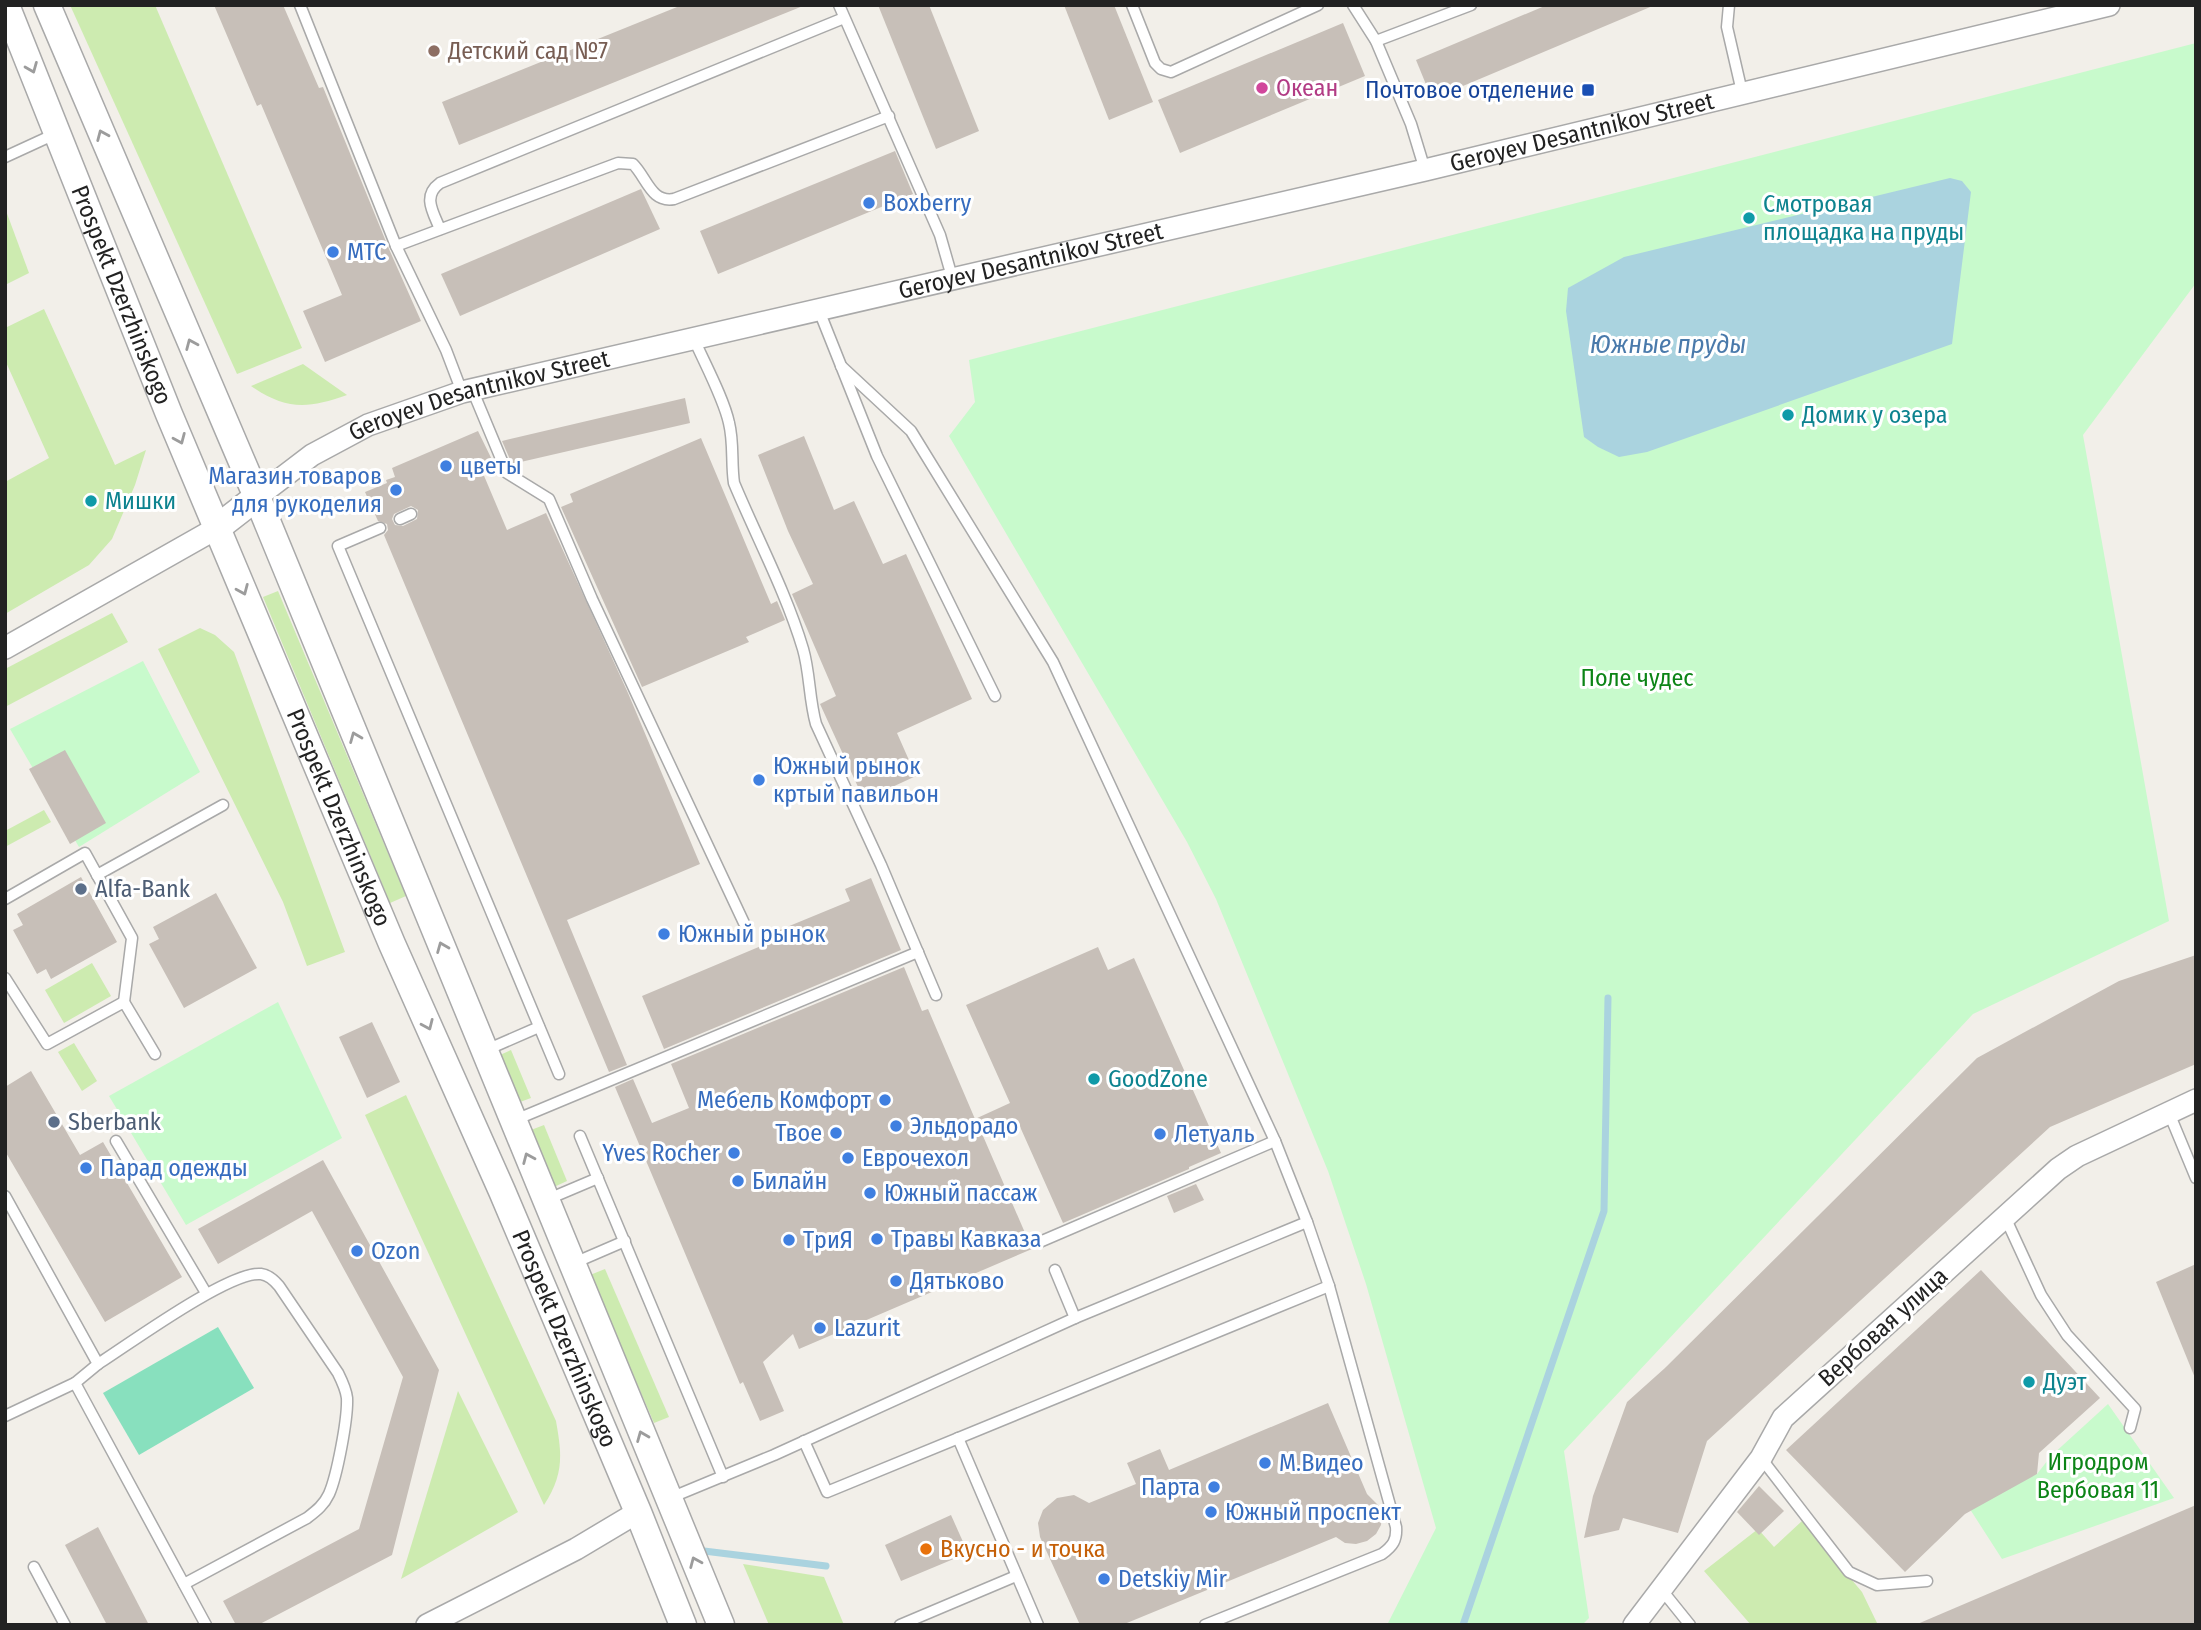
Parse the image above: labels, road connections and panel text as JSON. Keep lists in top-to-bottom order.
{
  "streets": {
    "street": ["Geroyev Desantnikov Street", "Prospekt Dzerzhinskogo", "Вербовая улица"]
  },
  "crossings": [
    ["Geroyev Desantnikov Street", "Prospekt Dzerzhinskogo"]
  ],
  "water": ["Южные пруды"],
  "parks": ["Поле чудес", "Игродром Вербовая 11"],
  "places": {
    "other": [
      "Детский сад №7",
      "Океан",
      "Boxberry",
      "Смотровая площадка на пруды",
      "МТС",
      "Домик у озера",
      "цветы",
      "Магазин товаров для рукоделия",
      "Мишки",
      "Южный рынок кртый павильон",
      "Alfa-Bank",
      "Южный рынок",
      "GoodZone",
      "Мебель Комфорт",
      "Sberbank",
      "Эльдорадо",
      "Твое",
      "Летуаль",
      "Yves Rocher",
      "Еврочехол",
      "Парад одежды",
      "Билайн",
      "Южный пассаж",
      "Травы Кавказа",
      "ТриЯ",
      "Ozon",
      "Дятьково",
      "Lazurit",
      "Дуэт",
      "М.Видео",
      "Парта",
      "Южный проспект",
      "Вкусно - и точка",
      "Detskiy Mir"
    ],
    "transit": ["Почтовое отделение"]
  }
}
